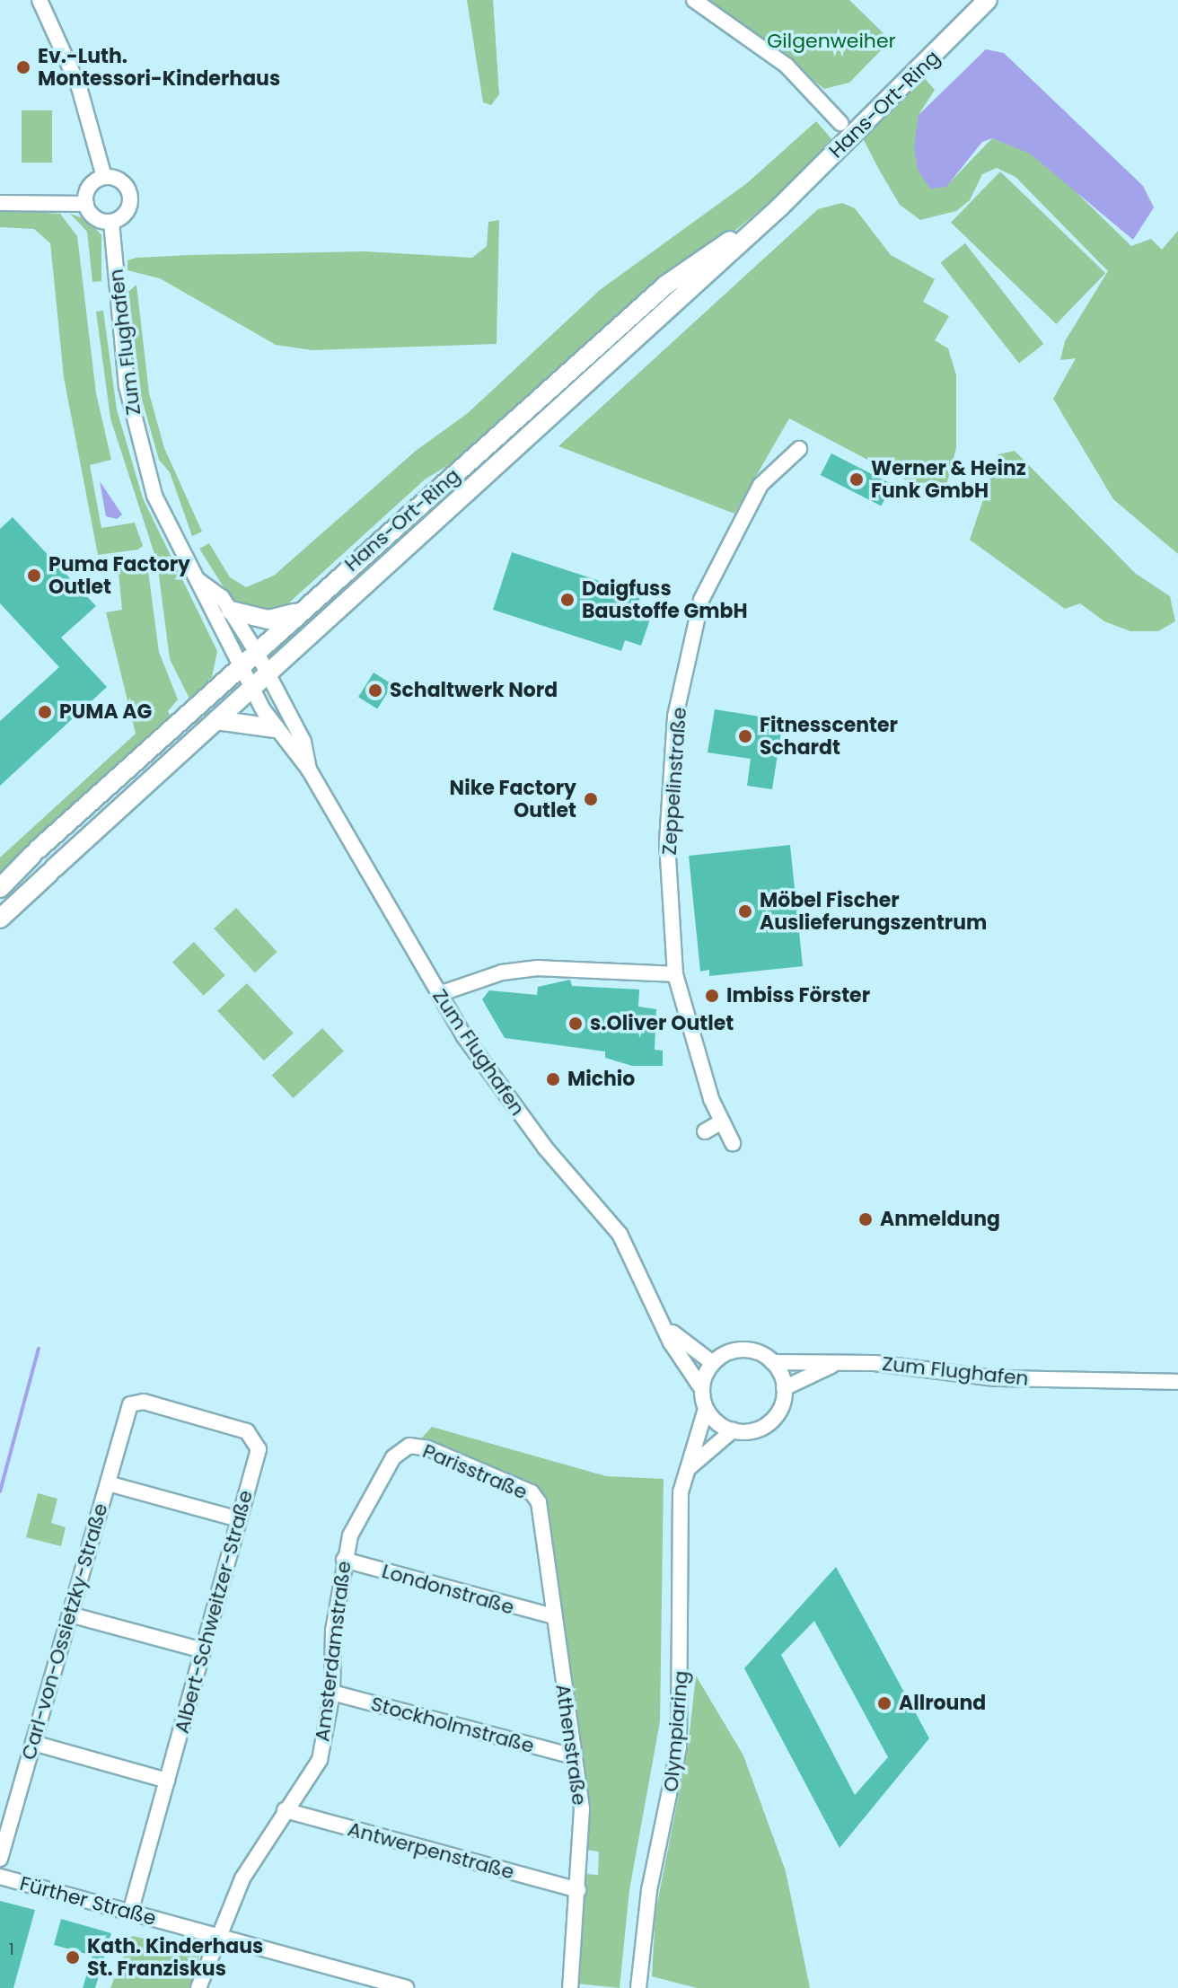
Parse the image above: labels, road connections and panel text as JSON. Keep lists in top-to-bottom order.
{
  "streets": {
    "main road": ["Hans-Ort-Ring"],
    "street": [
      "Zum Flughafen",
      "Zeppelinstraße",
      "Parisstraße",
      "Londonstraße",
      "Albert-Schweitzer-Straße",
      "Carl-von-Ossietzky-Straße",
      "Amsterdamstraße",
      "Stockholmstraße",
      "Olympiaring",
      "Athenstraße",
      "Antwerpenstraße",
      "Fürther Straße"
    ]
  },
  "crossings": [
    ["Hans-Ort-Ring", "Zum Flughafen"],
    ["Zum Flughafen", "Olympiaring"],
    ["Parisstraße", "Amsterdamstraße"],
    ["Parisstraße", "Athenstraße"],
    ["Londonstraße", "Amsterdamstraße"],
    ["Londonstraße", "Athenstraße"],
    ["Albert-Schweitzer-Straße", "Carl-von-Ossietzky-Straße"],
    ["Albert-Schweitzer-Straße", "Fürther Straße"],
    ["Amsterdamstraße", "Stockholmstraße"],
    ["Amsterdamstraße", "Antwerpenstraße"],
    ["Amsterdamstraße", "Fürther Straße"],
    ["Stockholmstraße", "Athenstraße"],
    ["Athenstraße", "Antwerpenstraße"]
  ],
  "parks": ["Gilgenweiher"],
  "places": [
    "Ev.-Luth. Montessori-Kinderhaus",
    "Werner & Heinz Funk GmbH",
    "Puma Factory Outlet",
    "Daigfuss Baustoffe GmbH",
    "Schaltwerk Nord",
    "PUMA AG",
    "Fitnesscenter Schardt",
    "Nike Factory Outlet",
    "Möbel Fischer Auslieferungszentrum",
    "Imbiss Förster",
    "s.Oliver Outlet",
    "Michio",
    "Anmeldung",
    "Allround",
    "Kath. Kinderhaus St. Franziskus"
  ],
  "house_numbers": ["1"]
}
